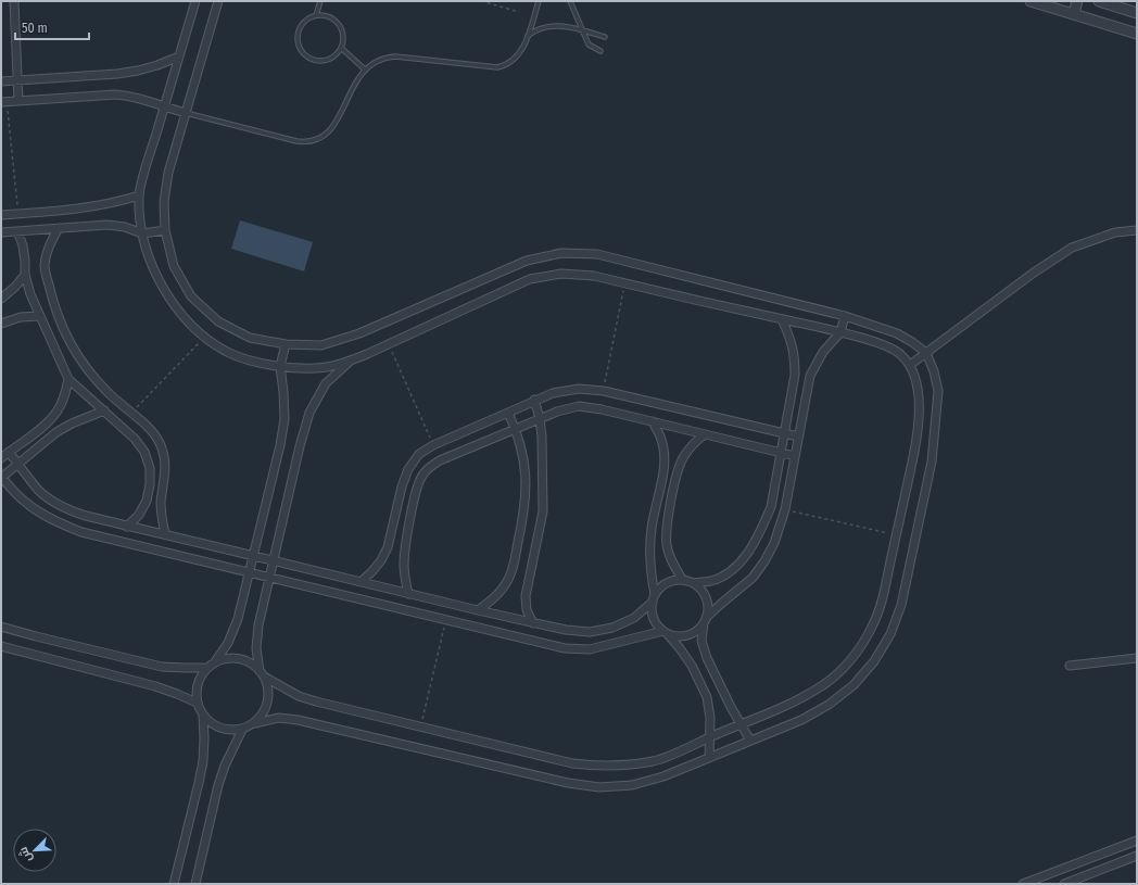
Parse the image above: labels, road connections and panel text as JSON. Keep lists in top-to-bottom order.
{
  "scale_bar": "50 m",
  "north": "bottom left"
}
